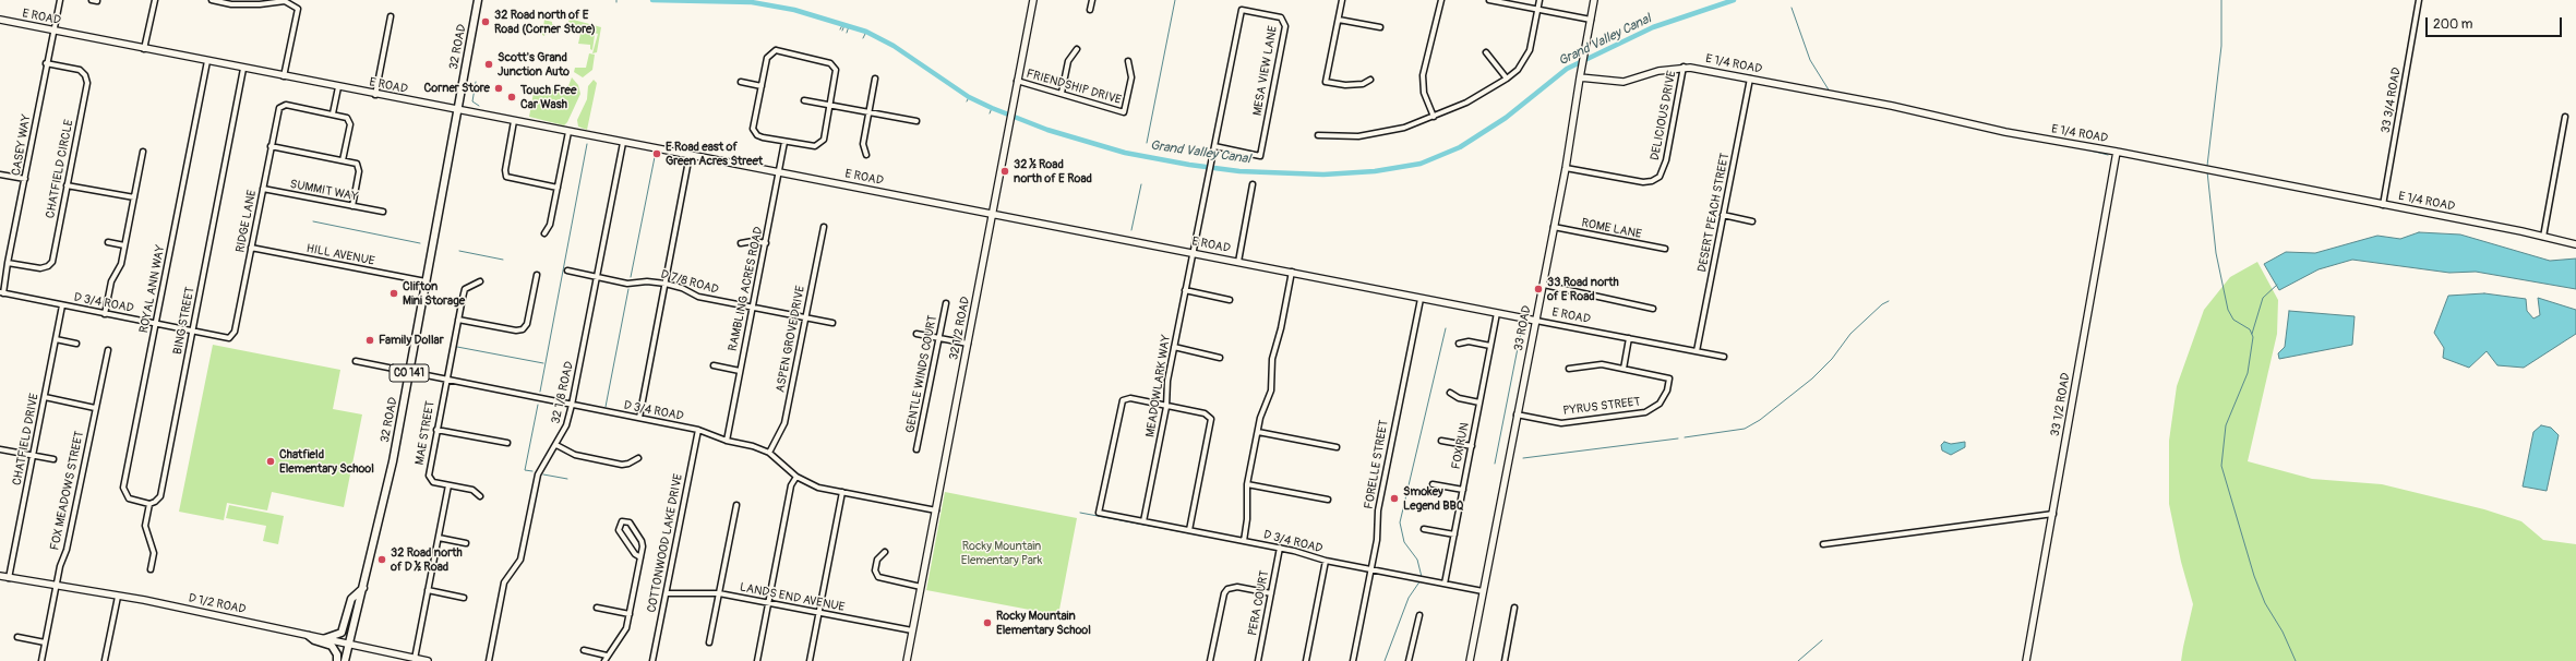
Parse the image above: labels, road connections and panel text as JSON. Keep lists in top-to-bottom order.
{
  "streets": {
    "main road": ["32 ROAD", "CO 141"],
    "street": [
      "E ROAD",
      "E 1/4 ROAD",
      "MESA VIEW LANE",
      "FRIENDSHIP DRIVE",
      "33 3/4 ROAD",
      "DELICIOUS DRIVE",
      "CASEY WAY",
      "CHATFIELD CIRCLE",
      "SUMMIT WAY",
      "DESERT PEACH STREET",
      "RIDGE LANE",
      "ROME LANE",
      "HILL AVENUE",
      "D 7/8 ROAD",
      "ROYAL ANN WAY",
      "RAMBLING ACRES ROAD",
      "D 3/4 ROAD",
      "BING STREET",
      "32 1/2 ROAD",
      "33 ROAD",
      "ASPEN GROVE DRIVE",
      "GENTLE WINDS COURT",
      "MEADOWLARK WAY",
      "32 1/8 ROAD",
      "33 1/2 ROAD",
      "PYRUS STREET",
      "MAE STREET",
      "CHATFIELD DRIVE",
      "FOX RUN",
      "FORELLE STREET",
      "FOX MEADOWS STREET",
      "COTTONWOOD LAKE DRIVE",
      "LANDS END AVENUE",
      "PERA COURT",
      "D 1/2 ROAD"
    ]
  },
  "crossings": [
    ["E ROAD", "32 ROAD"],
    ["E ROAD", "CASEY WAY"],
    ["E ROAD", "DESERT PEACH STREET"],
    ["E ROAD", "ROYAL ANN WAY"],
    ["E ROAD", "RAMBLING ACRES ROAD"],
    ["E ROAD", "BING STREET"],
    ["E ROAD", "32 1/2 ROAD"],
    ["E ROAD", "33 ROAD"],
    ["E ROAD", "MEADOWLARK WAY"],
    ["E ROAD", "32 1/8 ROAD"],
    ["E ROAD", "FOX RUN"],
    ["E ROAD", "FORELLE STREET"],
    ["32 ROAD", "HILL AVENUE"],
    ["32 ROAD", "D 3/4 ROAD"],
    ["32 ROAD", "D 1/2 ROAD"],
    ["E 1/4 ROAD", "33 3/4 ROAD"],
    ["E 1/4 ROAD", "DELICIOUS DRIVE"],
    ["E 1/4 ROAD", "DESERT PEACH STREET"],
    ["E 1/4 ROAD", "33 ROAD"],
    ["E 1/4 ROAD", "33 1/2 ROAD"],
    ["MESA VIEW LANE", "MEADOWLARK WAY"],
    ["FRIENDSHIP DRIVE", "32 1/2 ROAD"],
    ["DELICIOUS DRIVE", "33 ROAD"],
    ["CASEY WAY", "CHATFIELD CIRCLE"],
    ["CASEY WAY", "D 3/4 ROAD"],
    ["SUMMIT WAY", "RIDGE LANE"],
    ["RIDGE LANE", "HILL AVENUE"],
    ["RIDGE LANE", "D 3/4 ROAD"],
    ["ROME LANE", "33 ROAD"],
    ["D 7/8 ROAD", "RAMBLING ACRES ROAD"],
    ["D 7/8 ROAD", "ASPEN GROVE DRIVE"],
    ["D 7/8 ROAD", "32 1/8 ROAD"],
    ["ROYAL ANN WAY", "D 3/4 ROAD"],
    ["ROYAL ANN WAY", "BING STREET"],
    ["RAMBLING ACRES ROAD", "D 3/4 ROAD"],
    ["D 3/4 ROAD", "BING STREET"],
    ["D 3/4 ROAD", "32 1/2 ROAD"],
    ["D 3/4 ROAD", "33 ROAD"],
    ["D 3/4 ROAD", "ASPEN GROVE DRIVE"],
    ["D 3/4 ROAD", "MEADOWLARK WAY"],
    ["D 3/4 ROAD", "32 1/8 ROAD"],
    ["D 3/4 ROAD", "MAE STREET"],
    ["D 3/4 ROAD", "CHATFIELD DRIVE"],
    ["D 3/4 ROAD", "FOX RUN"],
    ["D 3/4 ROAD", "FORELLE STREET"],
    ["D 3/4 ROAD", "COTTONWOOD LAKE DRIVE"],
    ["D 3/4 ROAD", "PERA COURT"],
    ["32 1/2 ROAD", "LANDS END AVENUE"],
    ["33 ROAD", "PYRUS STREET"],
    ["CHATFIELD DRIVE", "D 1/2 ROAD"],
    ["FOX MEADOWS STREET", "D 1/2 ROAD"],
    ["COTTONWOOD LAKE DRIVE", "LANDS END AVENUE"]
  ],
  "water": ["Grand Valley Canal"],
  "parks": ["Rocky Mountain Elementary Park"],
  "places": [
    "32 Road north of E Road (Corner Store)",
    "Scott's Grand Junction Auto",
    "Corner Store",
    "Touch Free Car Wash",
    "E Road east of Green Acres Street",
    "32 ½ Road north of E Road",
    "33 Road north of E Road",
    "Clifton Mini Storage",
    "Family Dollar",
    "Chatfield Elementary School",
    "Smokey Legend BBQ",
    "32 Road north of D ½ Road",
    "Rocky Mountain Elementary School"
  ],
  "scale_bar": "200 m"
}
